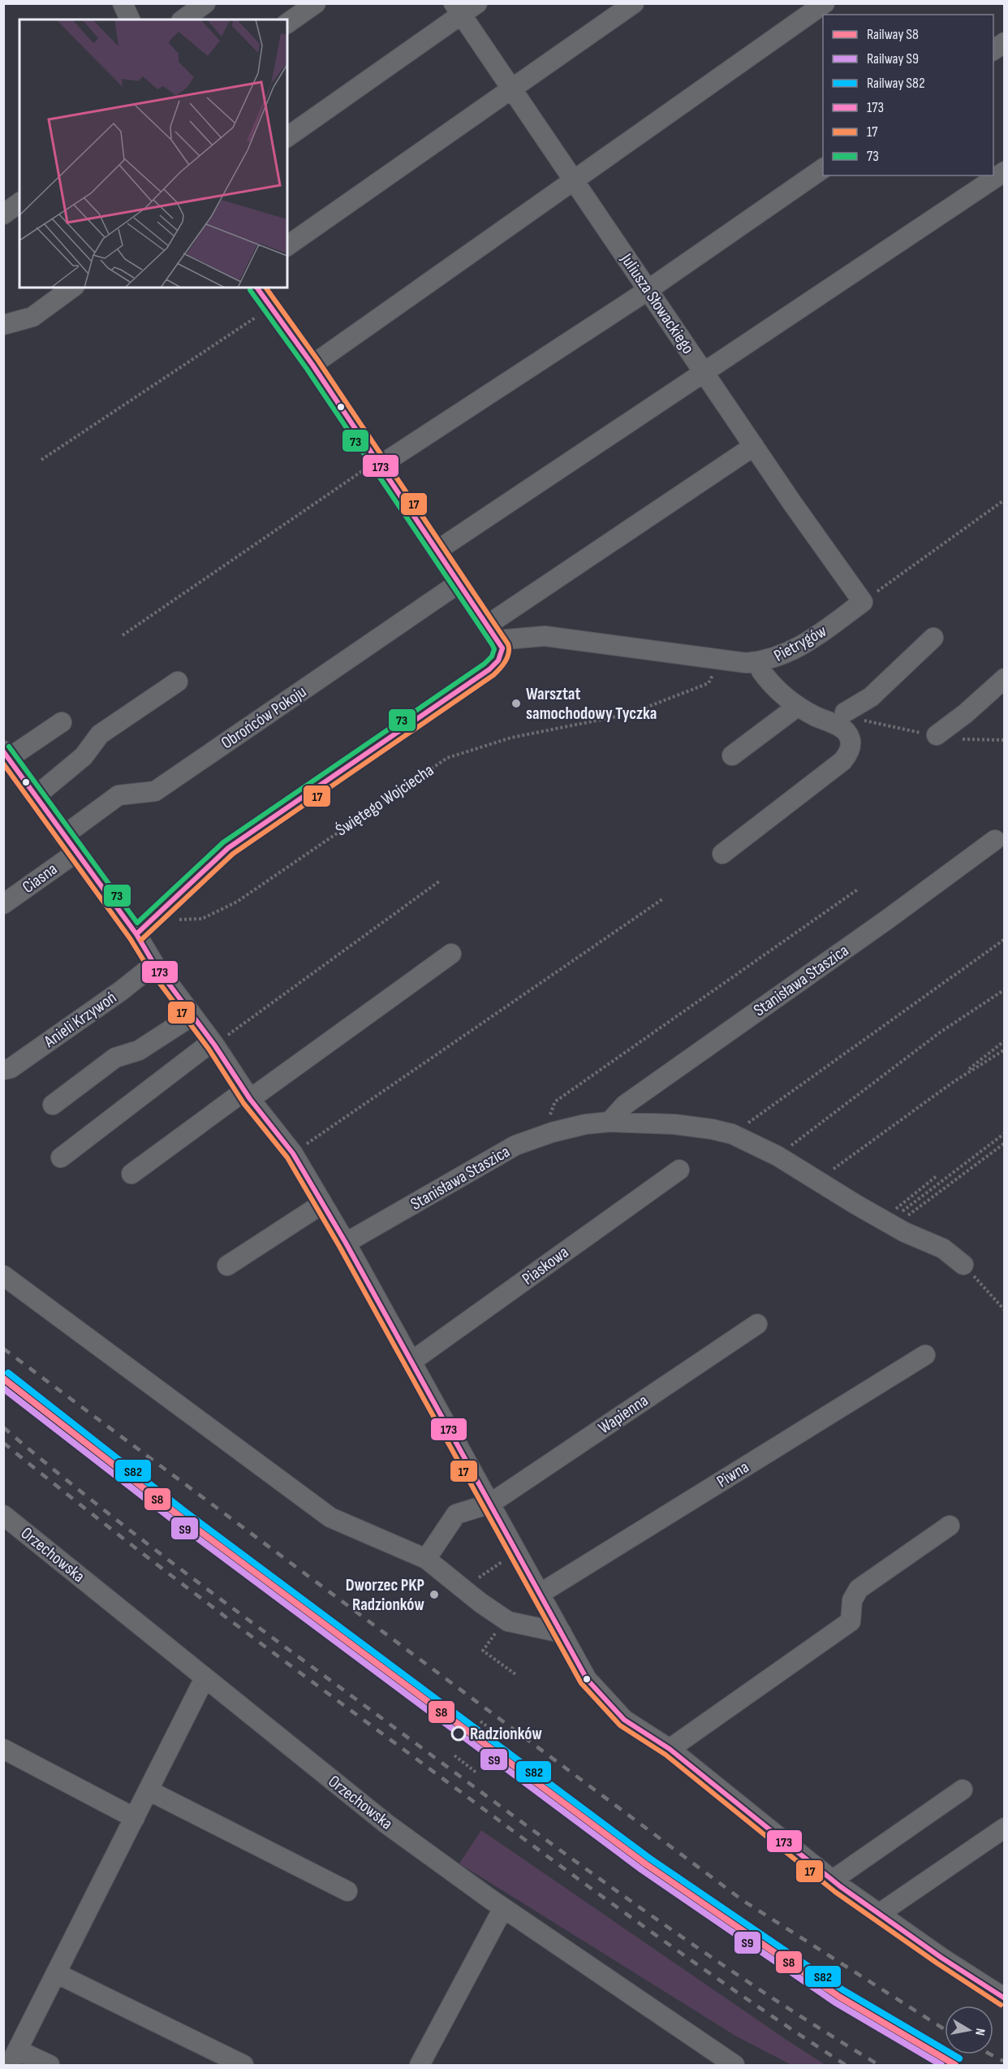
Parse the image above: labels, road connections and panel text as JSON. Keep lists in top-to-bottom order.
{
  "streets": {
    "street": [
      "Juliusza Słowackiego",
      "Pietrygów",
      "Obrońców Pokoju",
      "Ciasna",
      "Stanisława Staszica",
      "Anieli Krzywoń",
      "Piaskowa",
      "Wapienna",
      "Piwna",
      "Orzechowska"
    ],
    "path": ["Świętego Wojciecha"]
  },
  "crossings": [
    ["Juliusza Słowackiego", "Pietrygów"],
    ["Pietrygów", "Świętego Wojciecha"]
  ],
  "places": ["Warsztat samochodowy Tyczka", "Dworzec PKP Radzionków", "Radzionków"],
  "lines": [
    "transit line 173",
    "transit line 17",
    "transit line 73",
    "rail line S82",
    "rail line S8",
    "rail line S9"
  ],
  "legend": [
    "Railway S8",
    "Railway S9",
    "Railway S82",
    "173",
    "17",
    "73"
  ],
  "north": "right"
}
